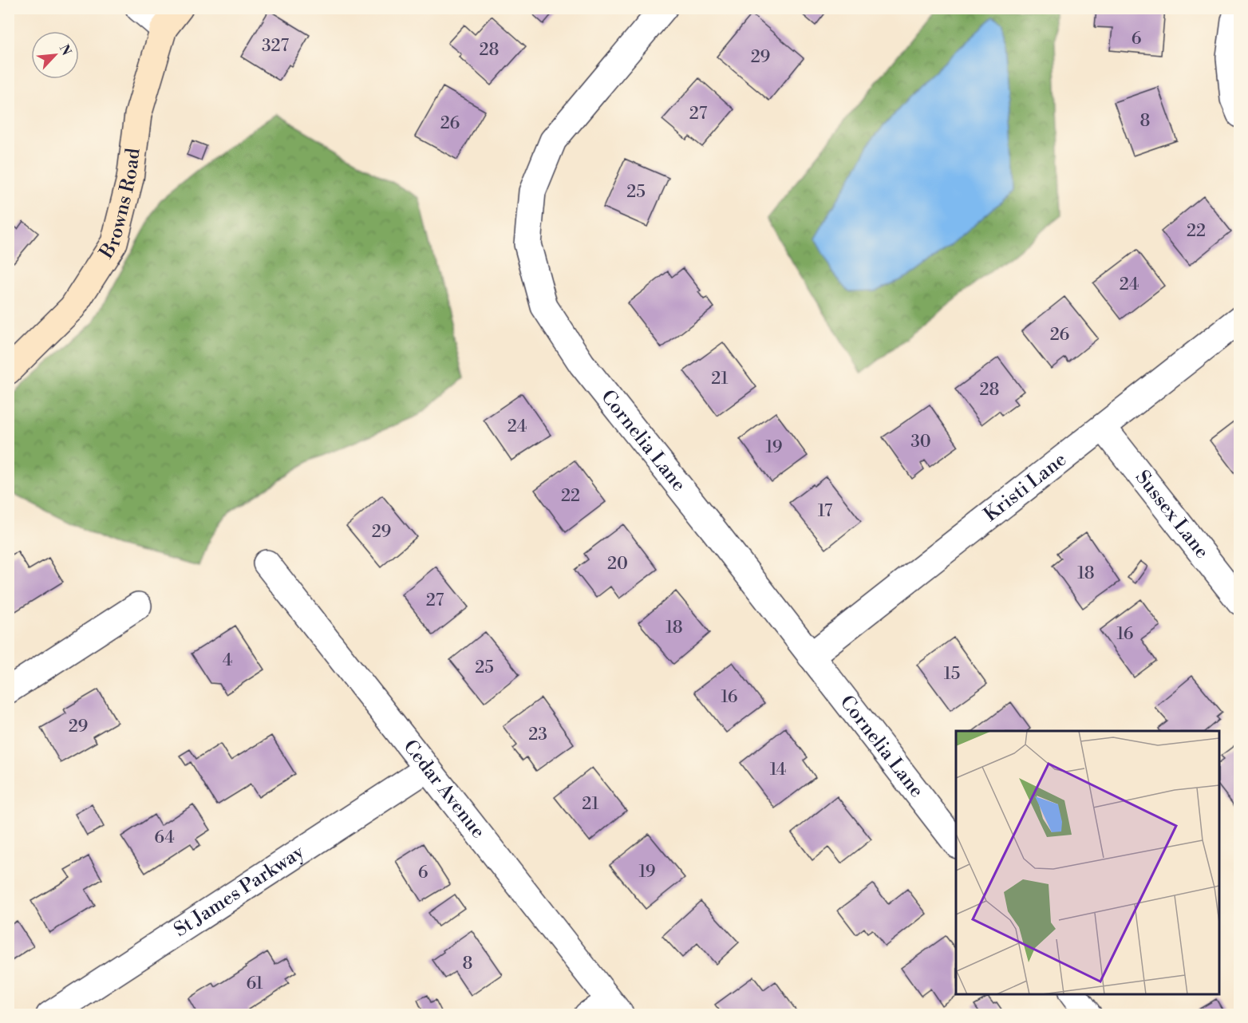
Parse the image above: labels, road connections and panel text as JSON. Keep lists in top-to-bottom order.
{
  "streets": {
    "street": [
      "Browns Road",
      "Cornelia Lane",
      "Kristi Lane",
      "Sussex Lane",
      "Cedar Avenue",
      "St James Parkway"
    ]
  },
  "crossings": [
    ["Cornelia Lane", "Kristi Lane"],
    ["Kristi Lane", "Sussex Lane"],
    ["Cedar Avenue", "St James Parkway"]
  ],
  "house_numbers": [
    "6",
    "327",
    "28",
    "29",
    "27",
    "8",
    "26",
    "25",
    "22",
    "24",
    "26",
    "21",
    "28",
    "24",
    "30",
    "19",
    "22",
    "17",
    "29",
    "20",
    "18",
    "27",
    "18",
    "16",
    "4",
    "25",
    "15",
    "16",
    "29",
    "23",
    "14",
    "21",
    "64",
    "19",
    "6",
    "8",
    "61"
  ],
  "north": "top right"
}
